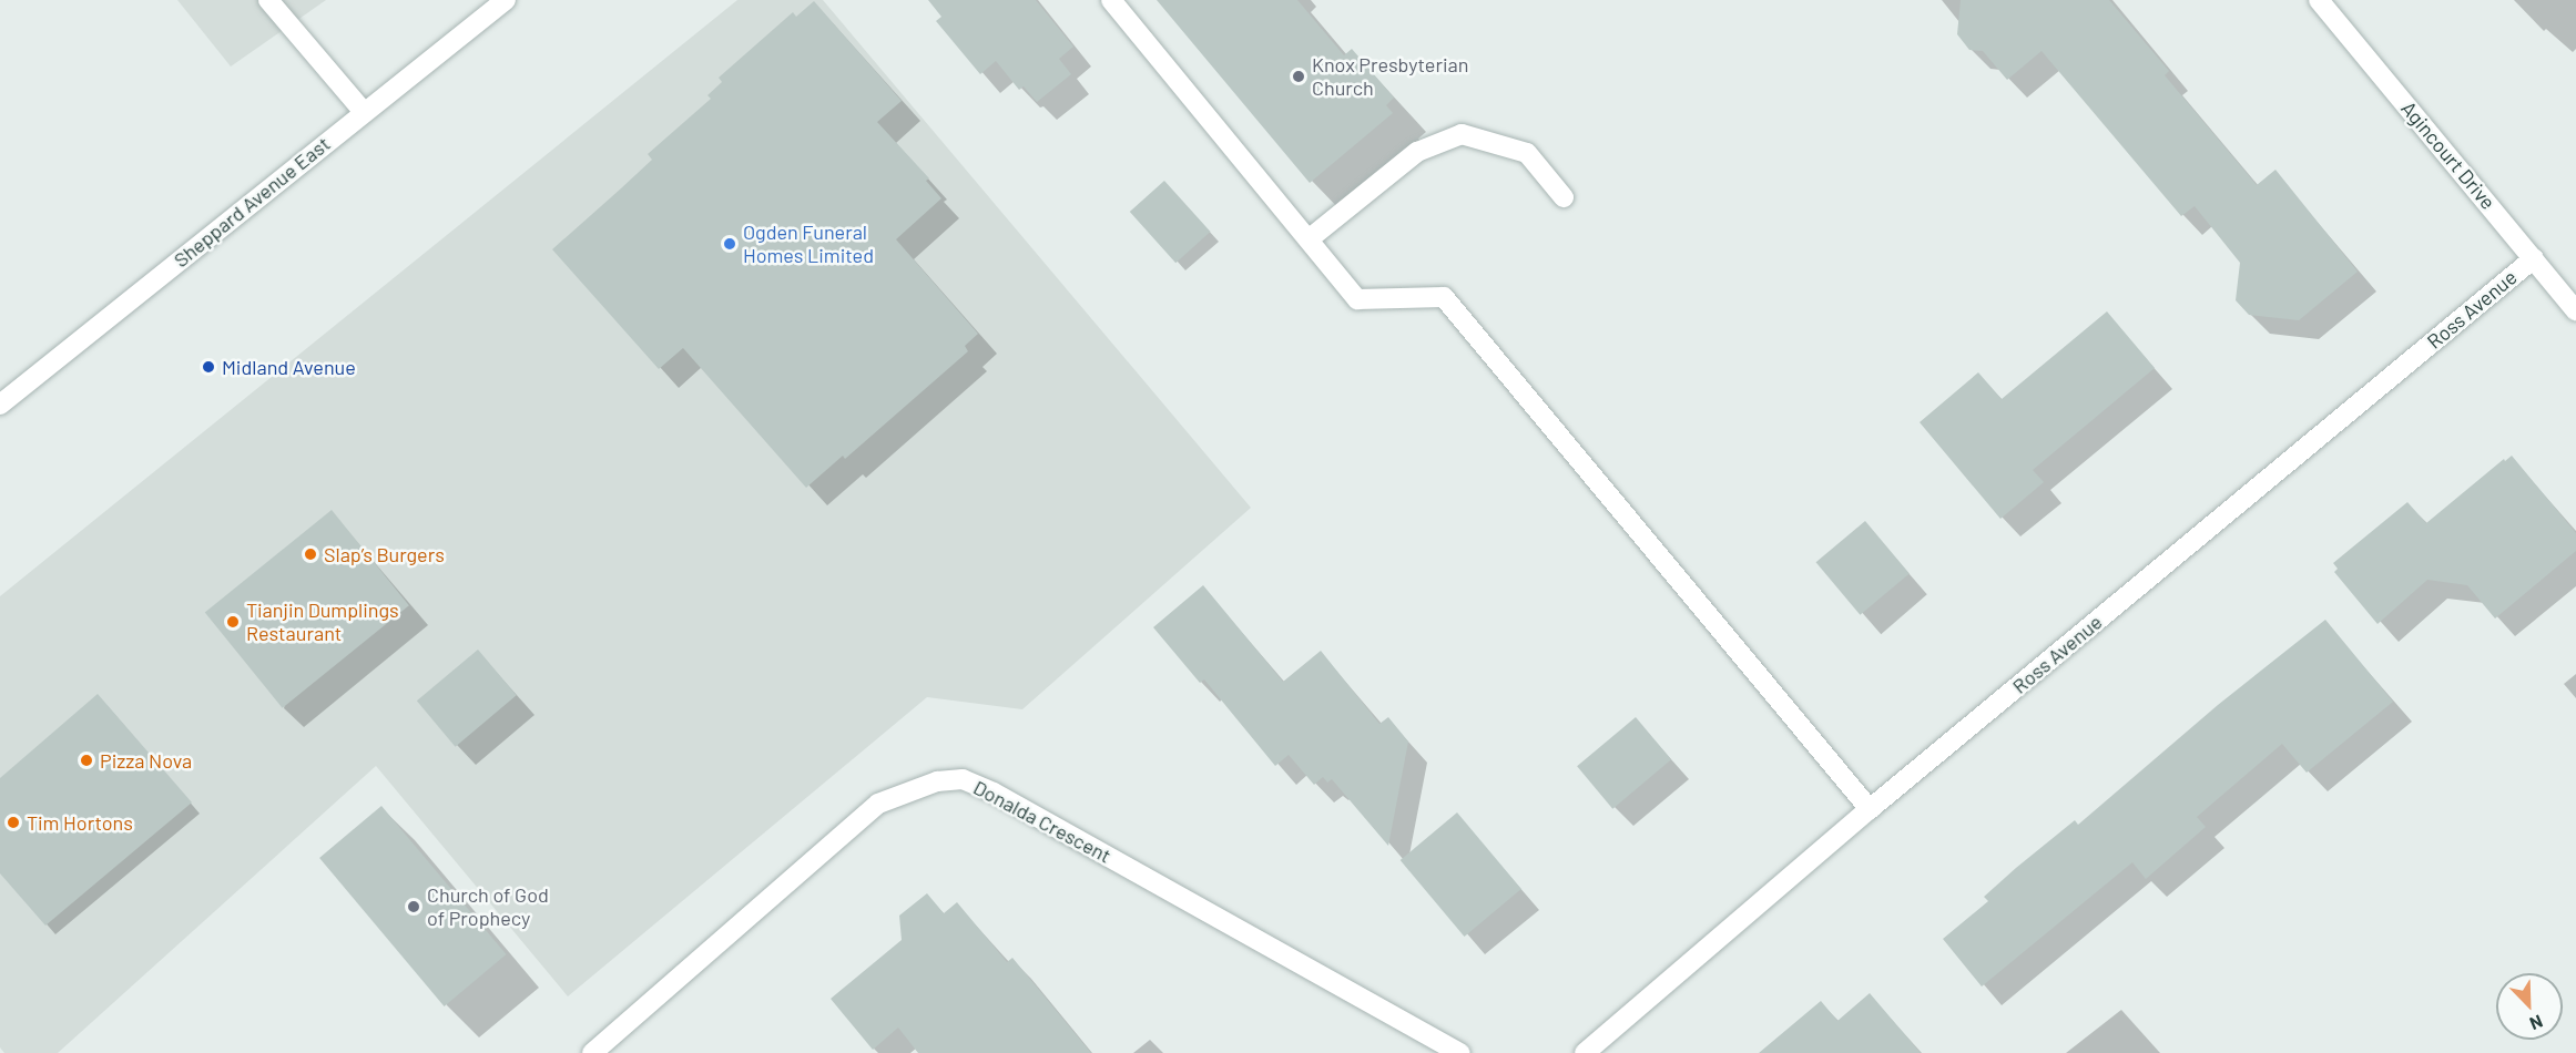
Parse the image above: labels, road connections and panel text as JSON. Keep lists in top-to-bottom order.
{
  "streets": {
    "street": [
      "Agincourt Drive",
      "Sheppard Avenue East",
      "Ross Avenue",
      "Donalda Crescent"
    ]
  },
  "crossings": [
    ["Agincourt Drive", "Ross Avenue"]
  ],
  "places": [
    "Knox Presbyterian Church",
    "Ogden Funeral Homes Limited",
    "Midland Avenue",
    "Slap’s Burgers",
    "Tianjin Dumplings Restaurant",
    "Pizza Nova",
    "Tim Hortons",
    "Church of God of Prophecy"
  ],
  "north": "bottom right"
}
